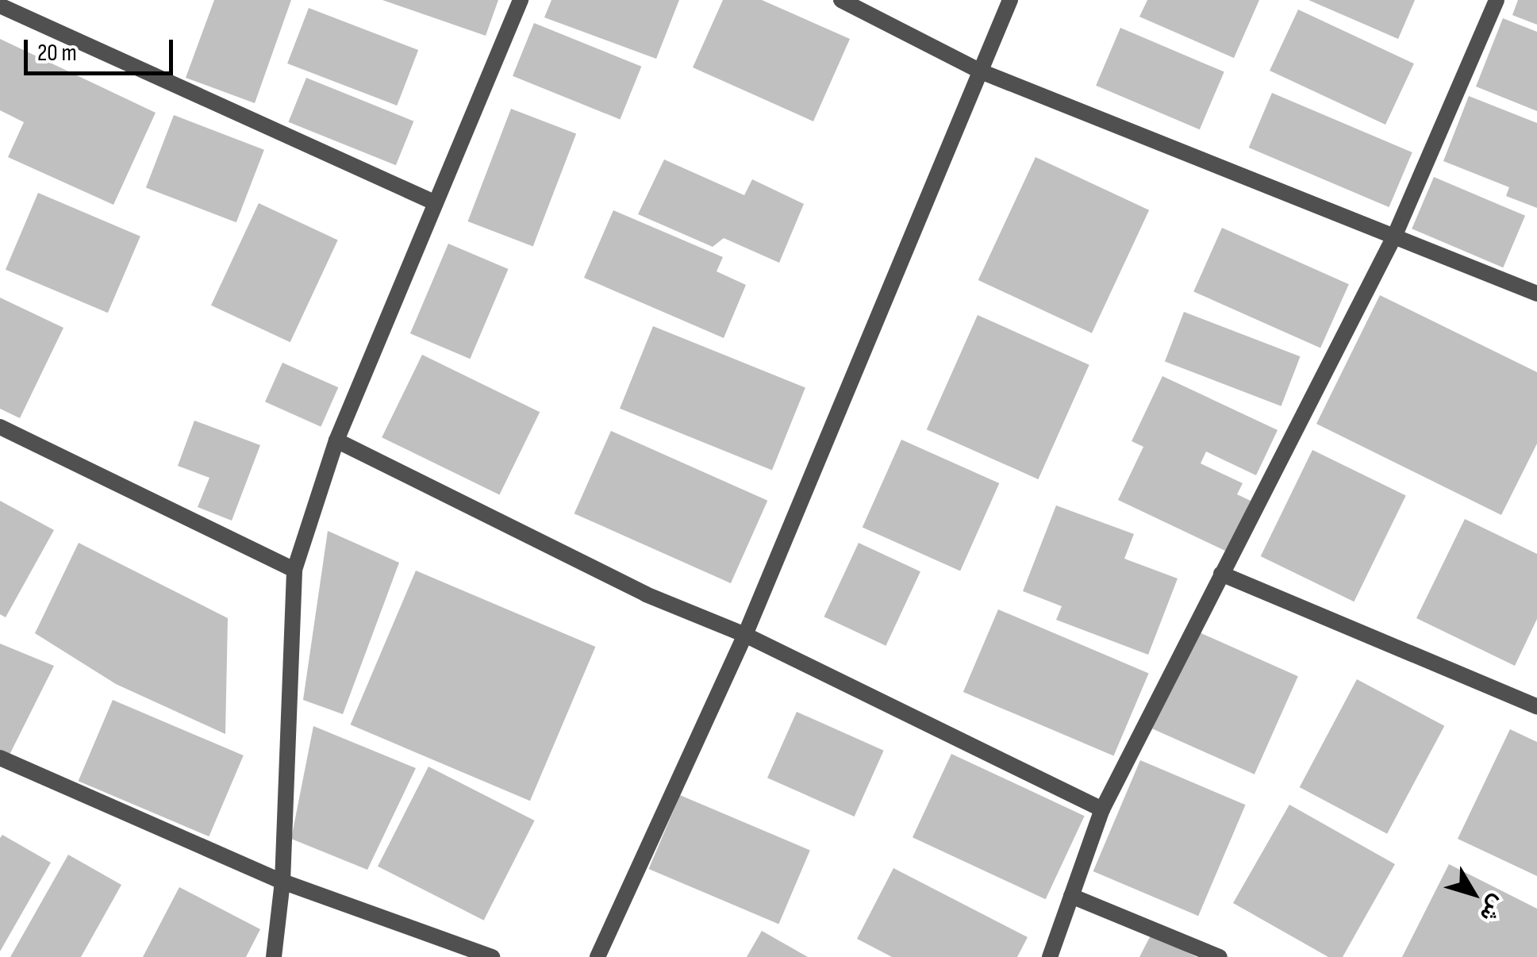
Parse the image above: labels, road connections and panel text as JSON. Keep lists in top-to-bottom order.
{
  "scale_bar": "20 m",
  "north": "bottom right"
}
